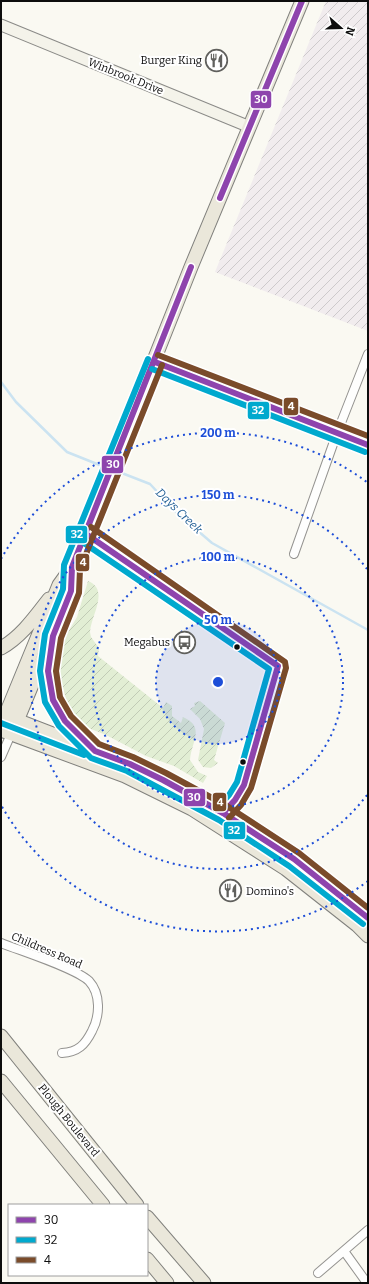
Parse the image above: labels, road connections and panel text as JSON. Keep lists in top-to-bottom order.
{
  "streets": {
    "main road": ["Plough Boulevard"],
    "street": ["Winbrook Drive", "Childress Road"]
  },
  "water": ["Days Creek"],
  "places": {
    "restaurant": ["Burger King", "Domino's"],
    "bus stop": ["Megabus"]
  },
  "lines": ["transit line 30", "transit line 4", "transit line 32"],
  "legend": ["30", "32", "4"],
  "north": "right",
  "rings": [
    "200 m",
    "150 m",
    "100 m",
    "50 m"
  ]
}
